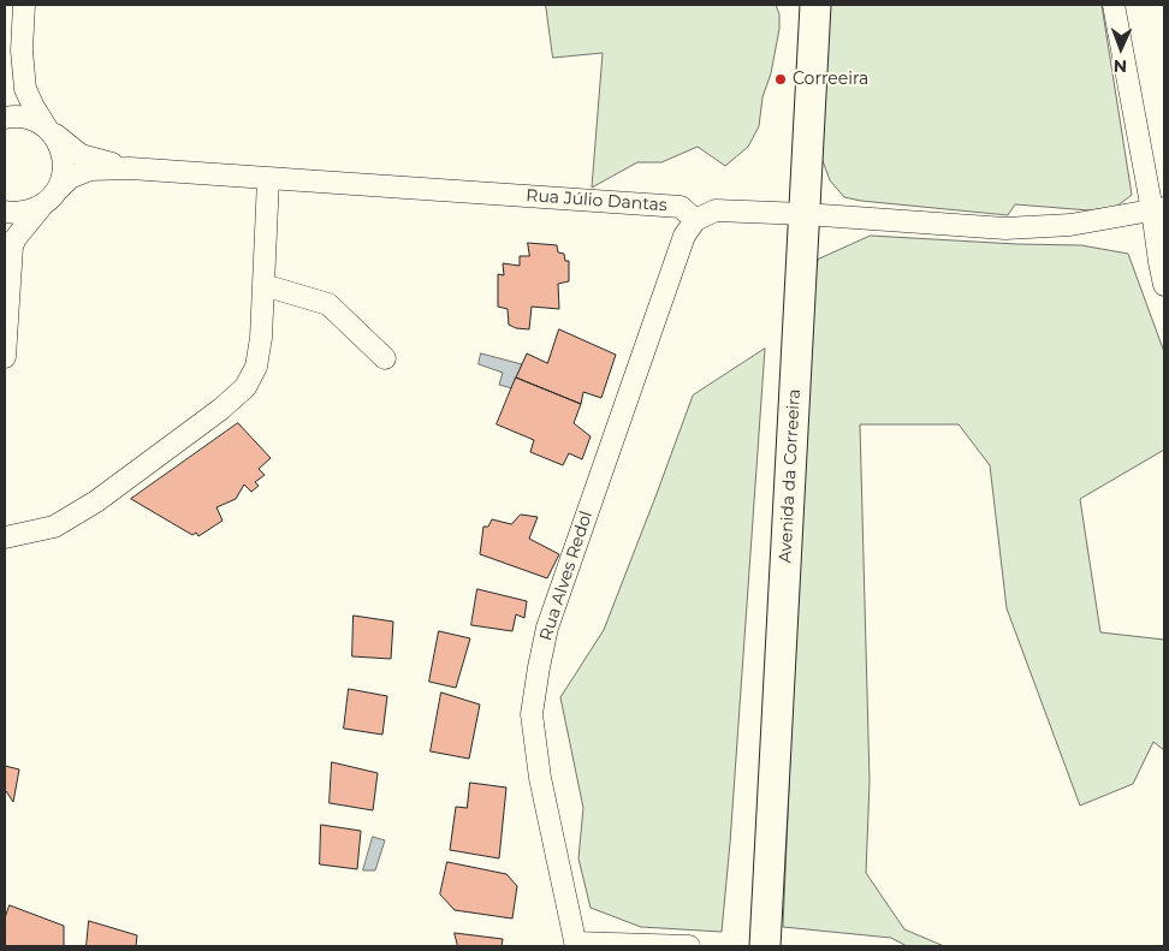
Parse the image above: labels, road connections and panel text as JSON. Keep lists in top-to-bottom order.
{
  "streets": {
    "main road": ["Avenida da Correeira"],
    "street": ["Rua Júlio Dantas", "Rua Alves Redol"]
  },
  "crossings": [
    ["Rua Júlio Dantas", "Rua Alves Redol"]
  ],
  "places": ["Correeira"],
  "north": "bottom"
}
